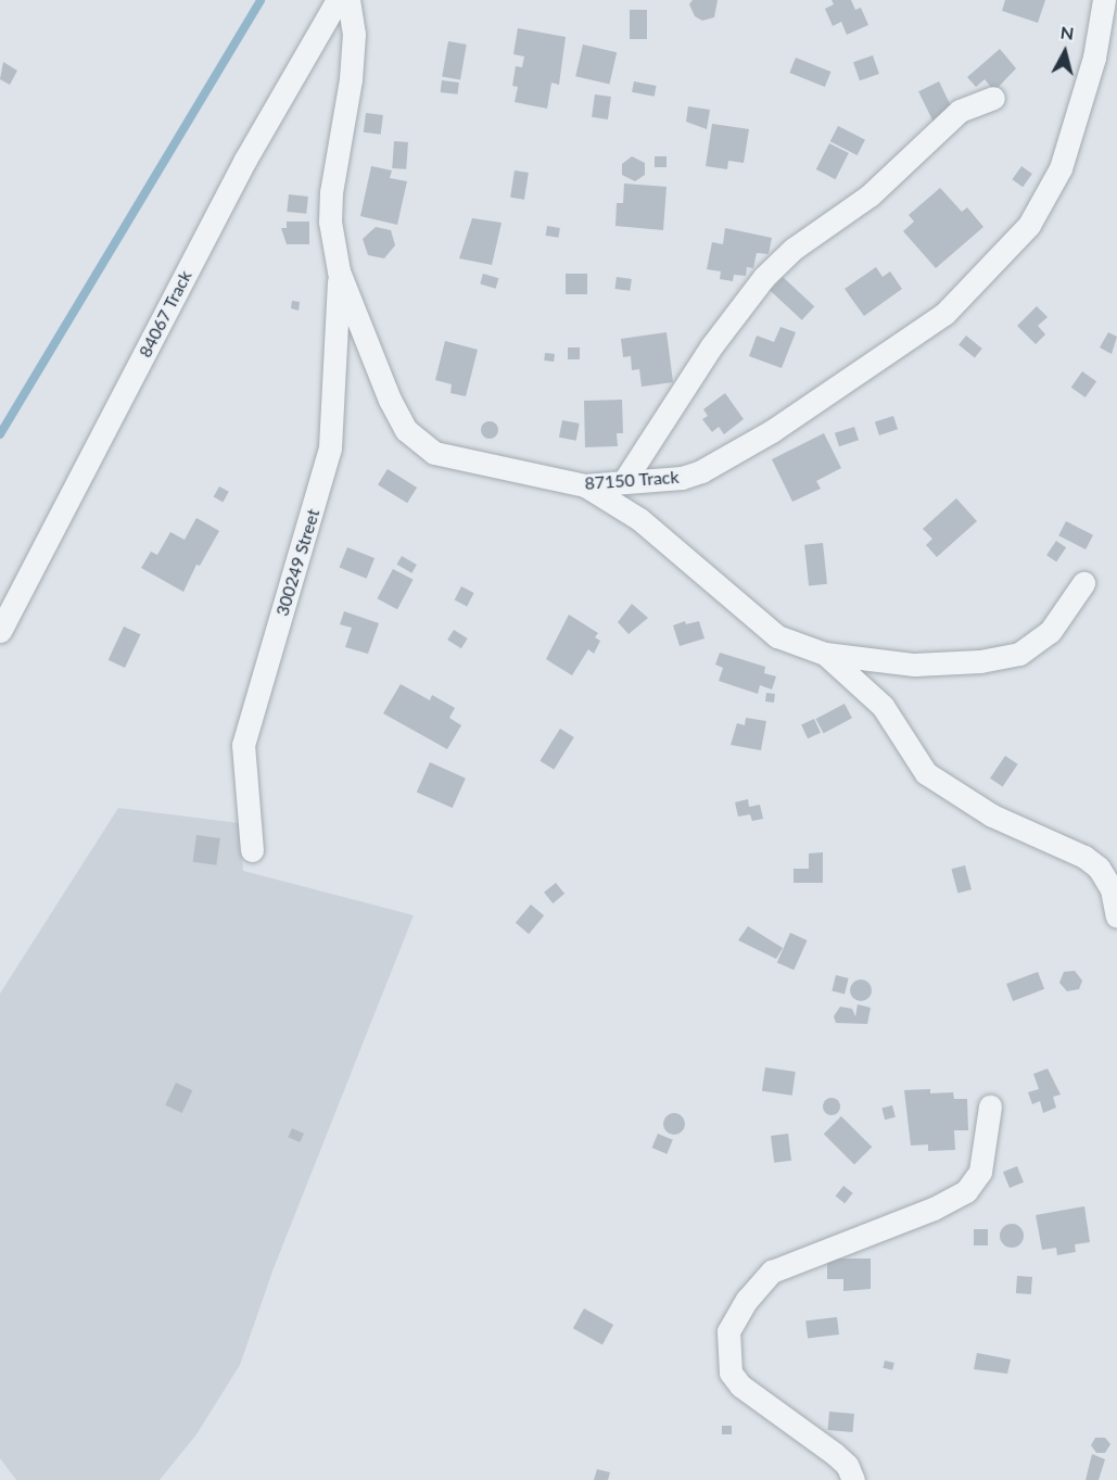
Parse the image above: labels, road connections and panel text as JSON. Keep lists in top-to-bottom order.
{
  "streets": {
    "street": ["84067 Track", "87150 Track", "300249 Street"]
  },
  "crossings": [
    ["87150 Track", "300249 Street"]
  ],
  "north": "top"
}
